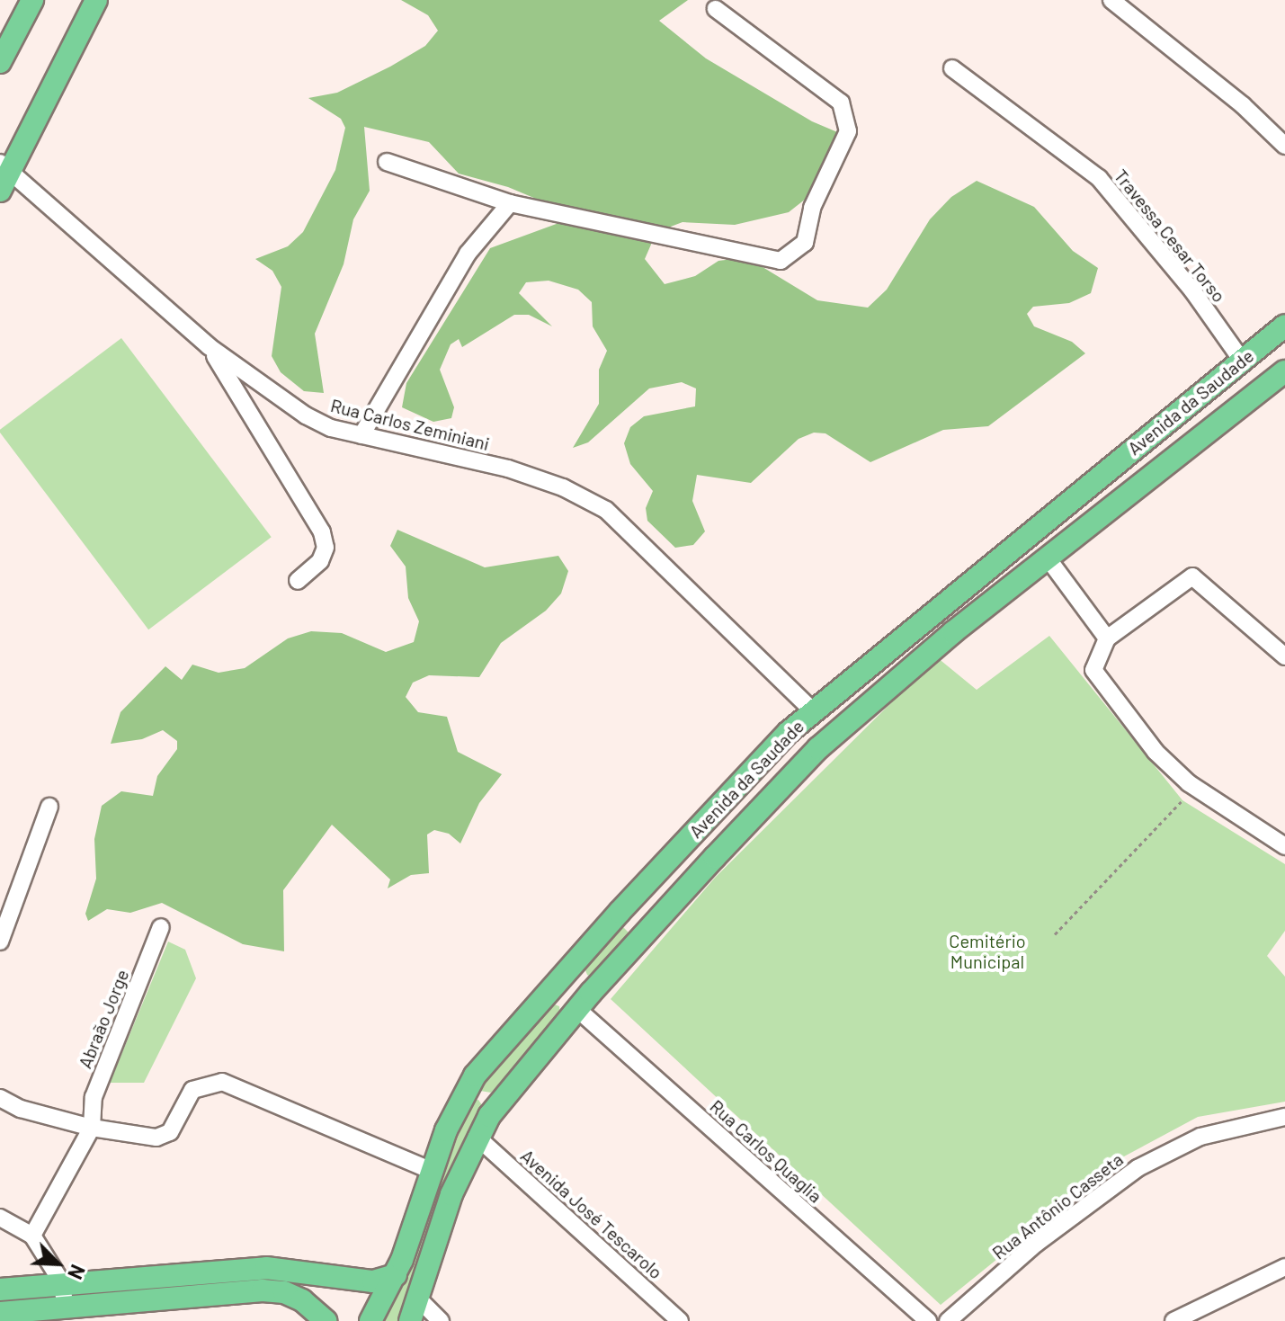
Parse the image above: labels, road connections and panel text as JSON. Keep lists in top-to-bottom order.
{
  "streets": {
    "main road": ["Avenida da Saudade"],
    "street": [
      "Travessa Cesar Torso",
      "Rua Carlos Zeminiani",
      "Abraão Jorge",
      "Rua Carlos Quaglia",
      "Rua Antônio Casseta",
      "Avenida José Tescarolo"
    ]
  },
  "crossings": [
    ["Travessa Cesar Torso", "Avenida da Saudade"],
    ["Avenida da Saudade", "Rua Carlos Zeminiani"],
    ["Avenida da Saudade", "Rua Carlos Quaglia"],
    ["Avenida da Saudade", "Avenida José Tescarolo"]
  ],
  "parks": ["Cemitério Municipal"],
  "north": "bottom right"
}
